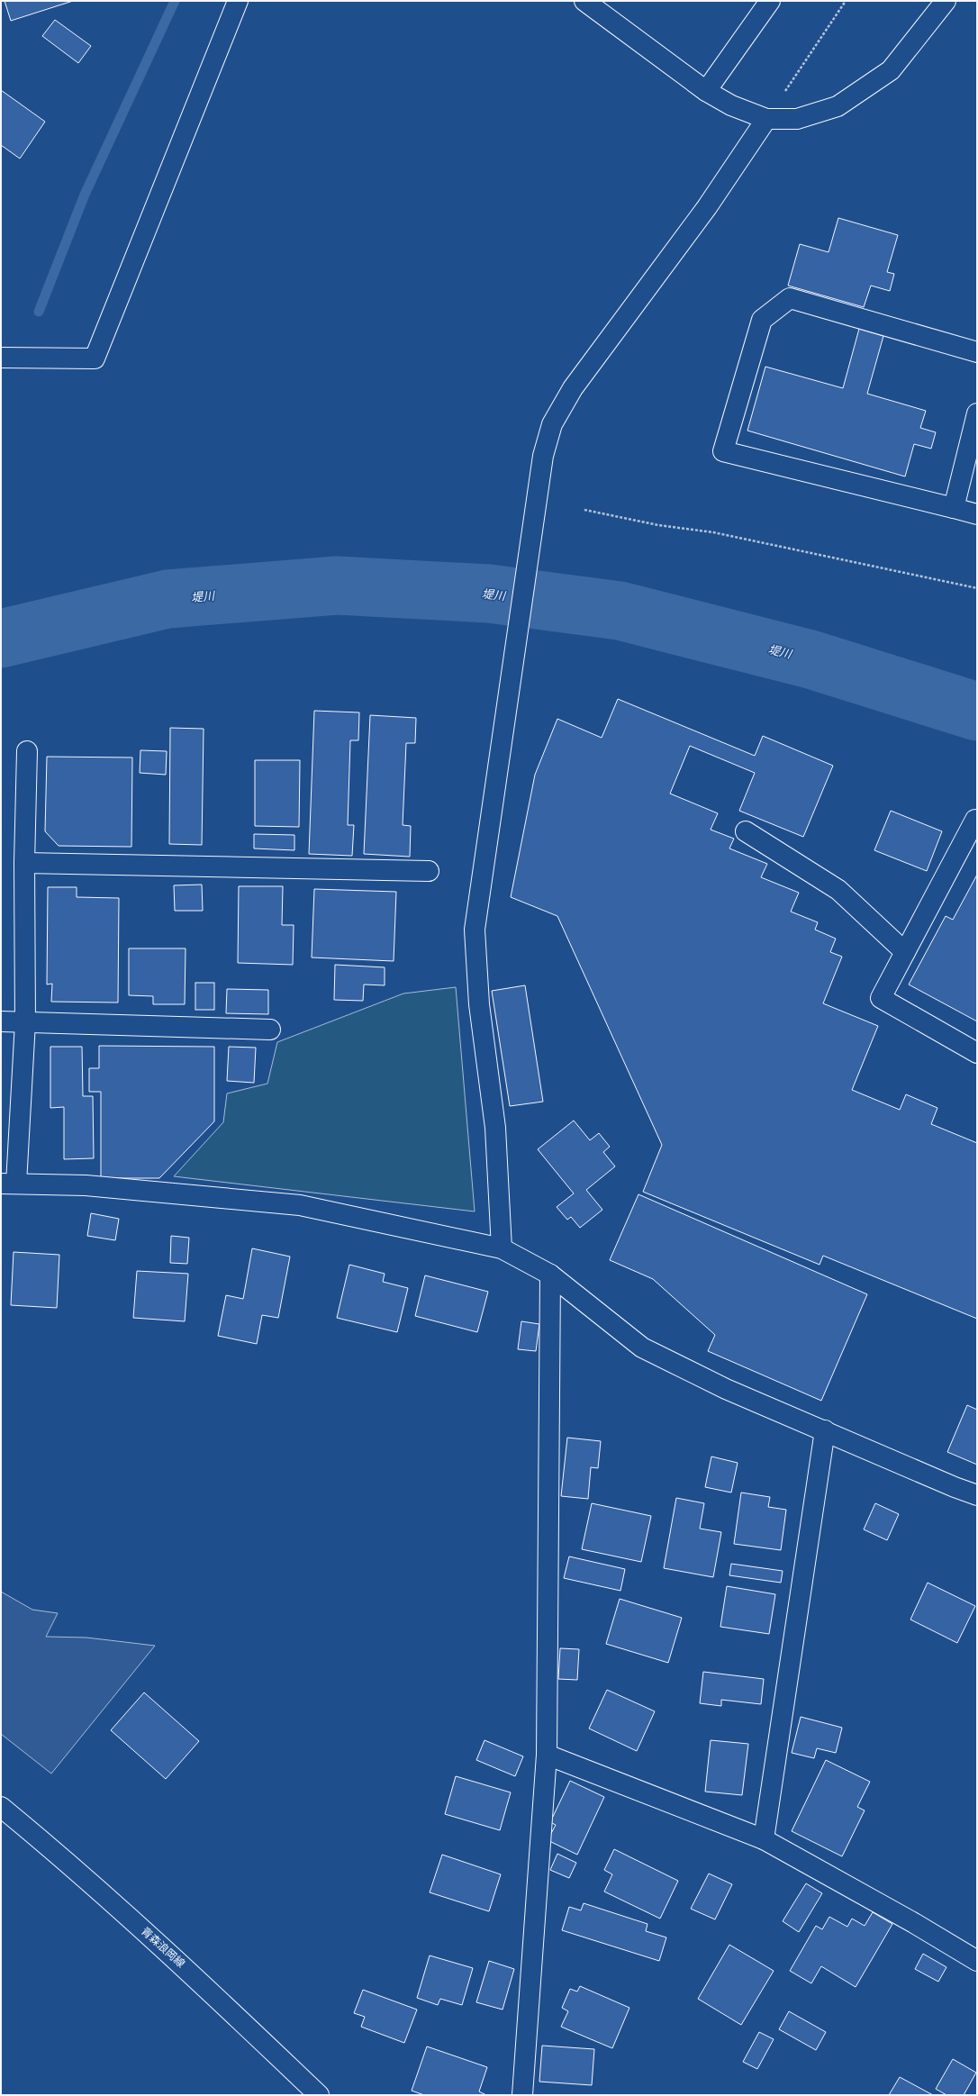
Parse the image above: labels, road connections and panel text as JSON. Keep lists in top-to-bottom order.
{
  "streets": {
    "street": ["青森浪岡線"]
  },
  "water": ["堤川"]
}
